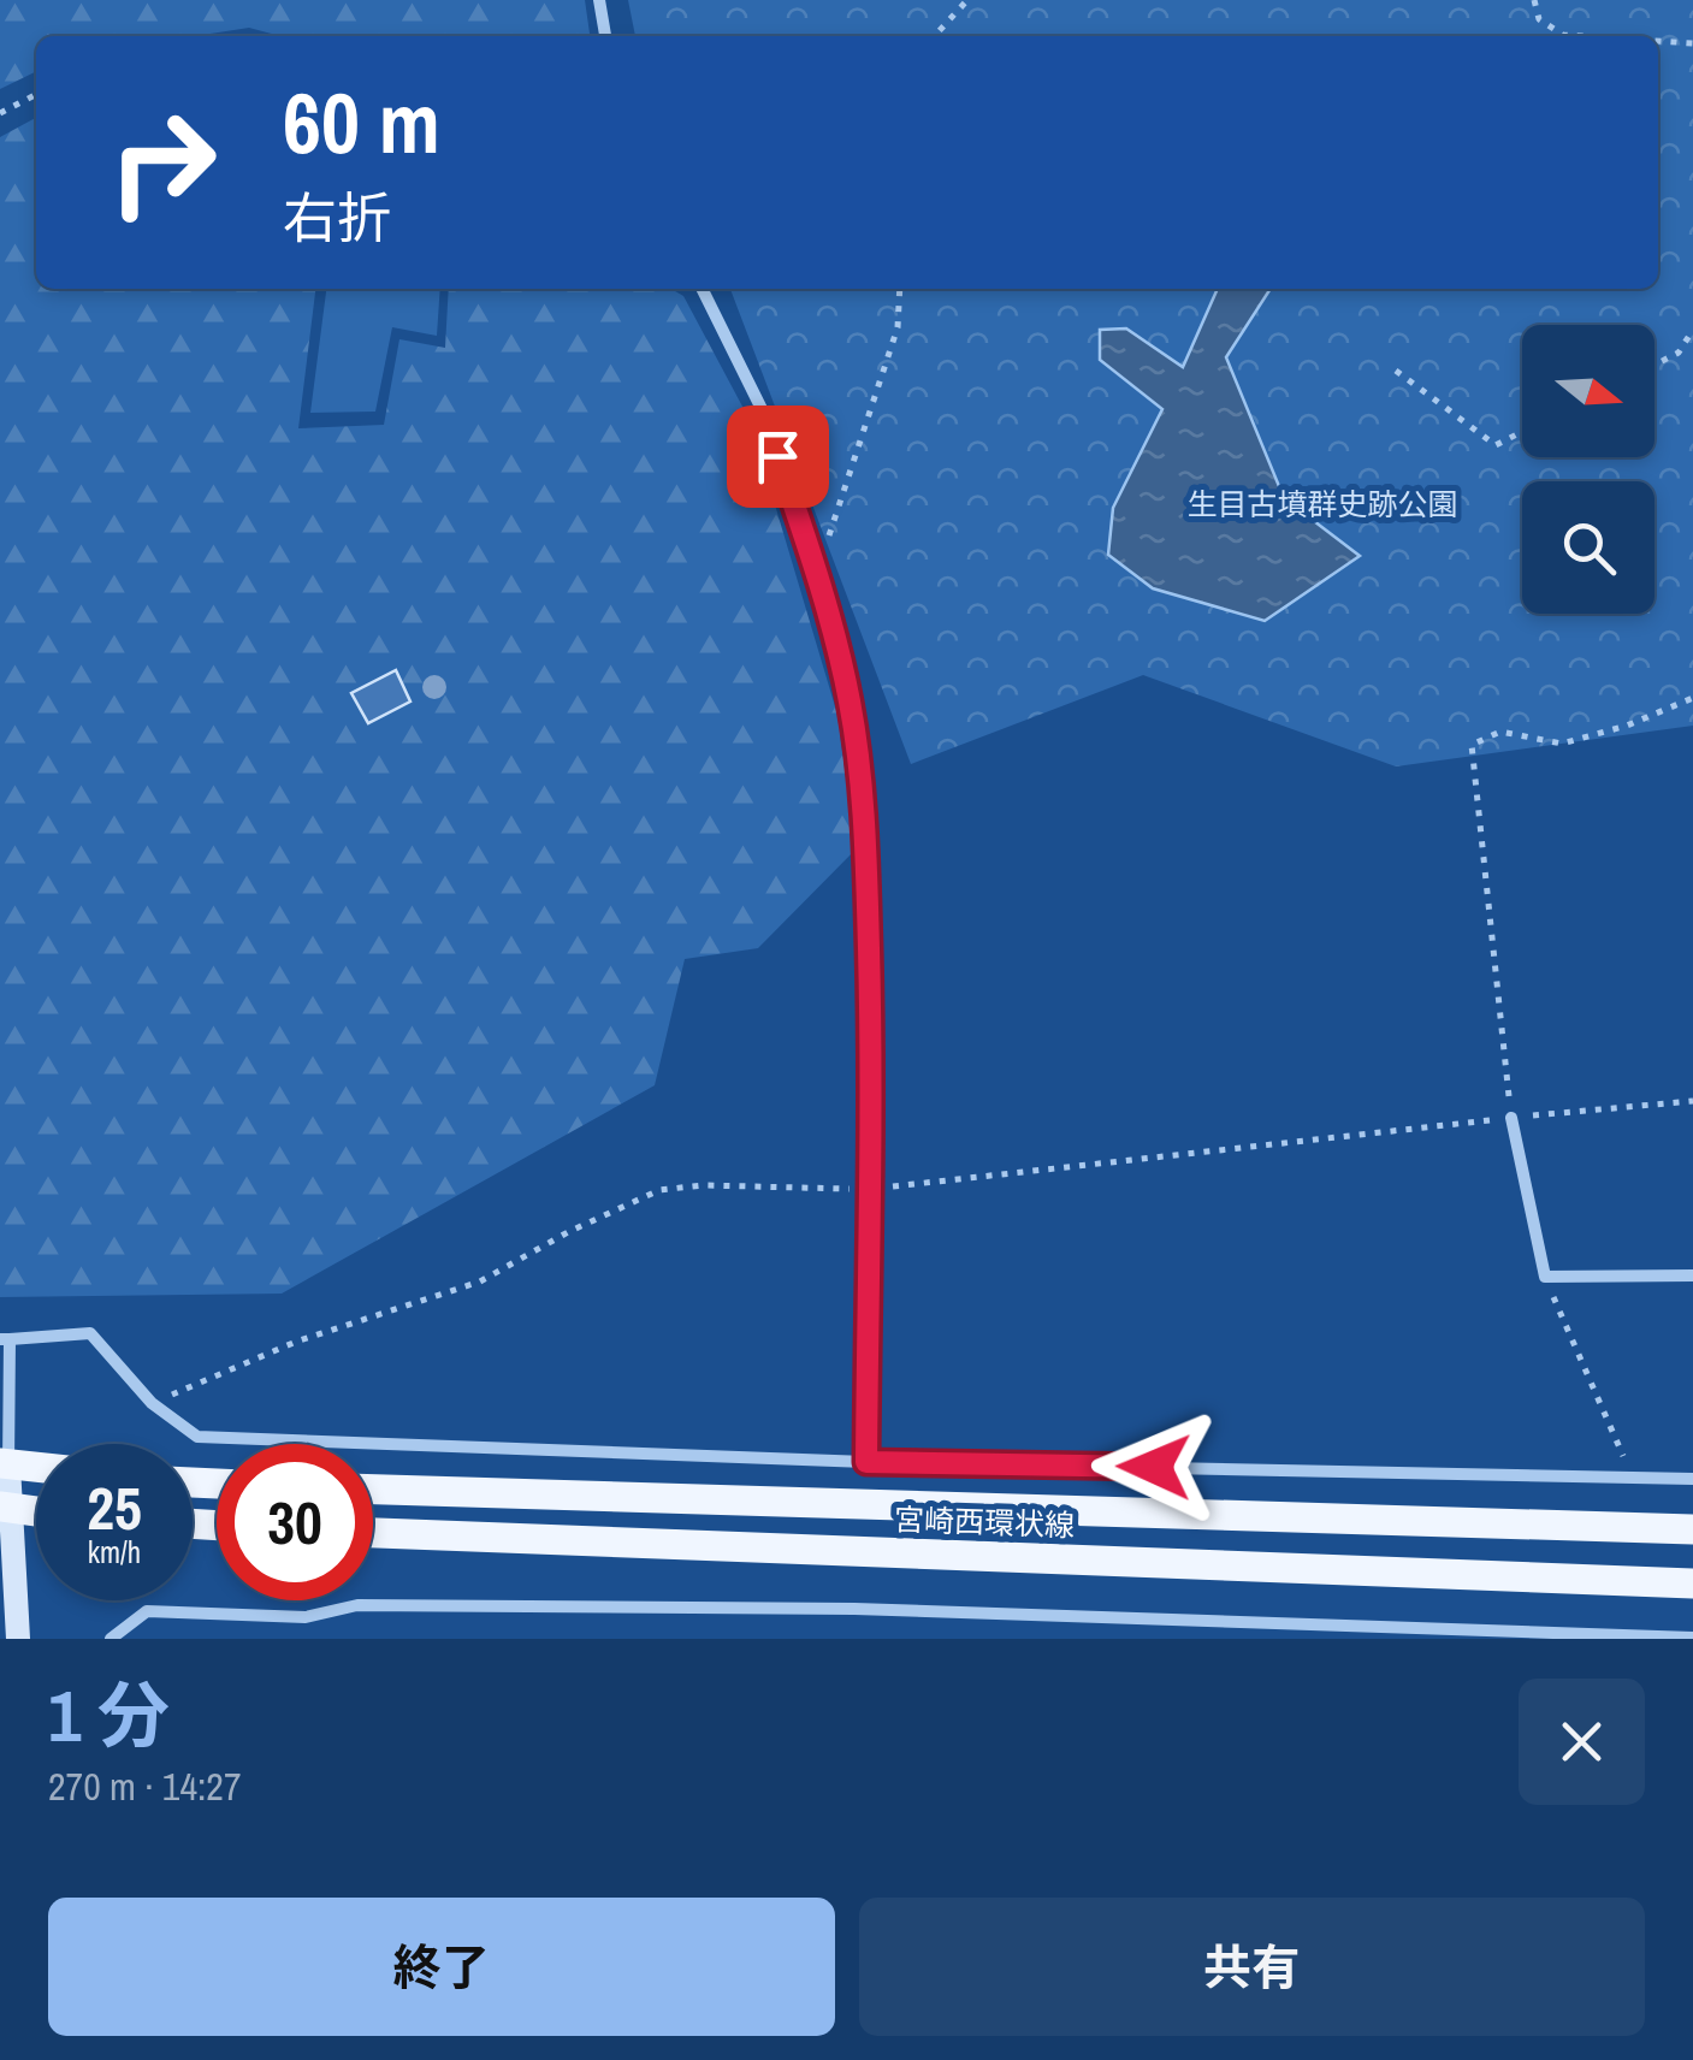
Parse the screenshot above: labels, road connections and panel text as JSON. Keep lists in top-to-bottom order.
{
  "streets": {
    "main road": ["宮崎西環状線"]
  },
  "parks": ["生目古墳群史跡公園"],
  "north": "right",
  "page": {
    "turn": ["60 m", "右折"],
    "speed": "25 km/h",
    "limit": "30",
    "heading": ["1 分", "270 m · 14:27"],
    "buttons": ["終了", "共有"]
  }
}
